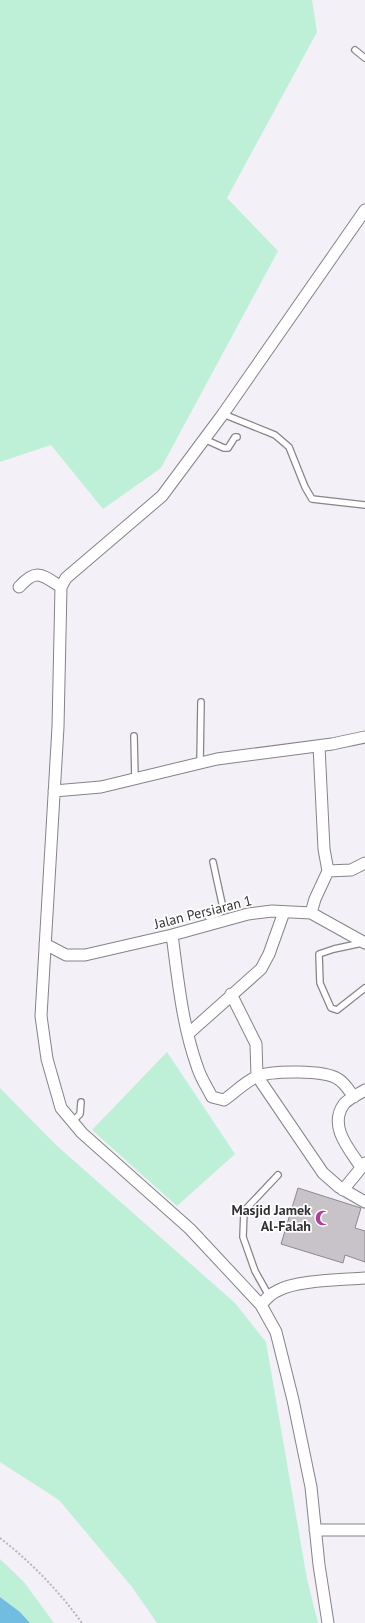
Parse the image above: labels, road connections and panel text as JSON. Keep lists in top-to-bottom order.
{
  "streets": {
    "street": ["Jalan Persiaran 1"]
  },
  "places": {
    "mosque": ["Masjid Jamek Al-Falah"]
  }
}
